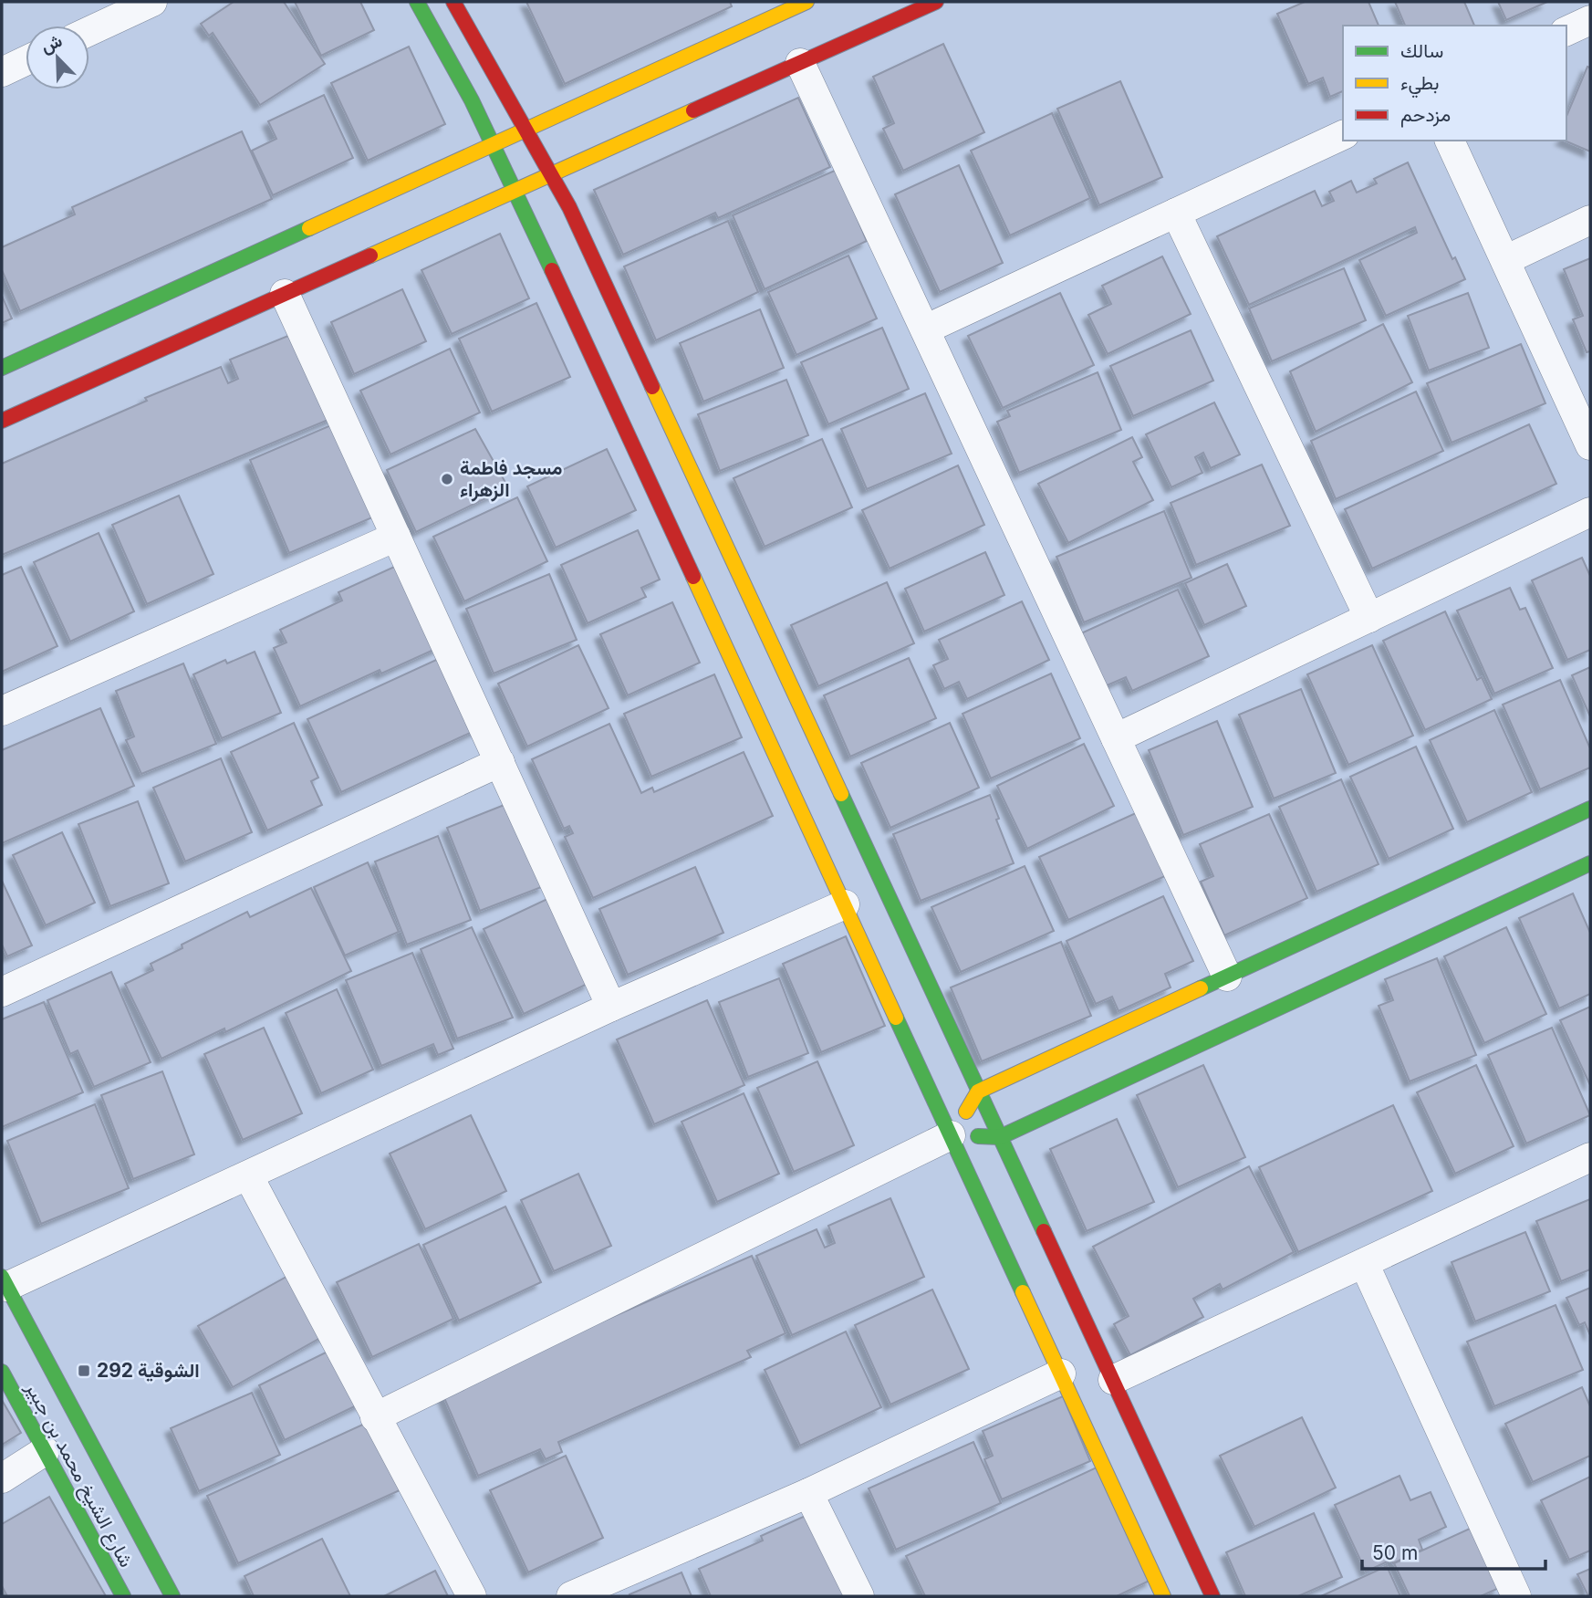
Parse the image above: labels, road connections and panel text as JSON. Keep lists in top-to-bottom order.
{
  "streets": {
    "street": ["شارع الشيخ محمد بن جبير"]
  },
  "places": {
    "other": ["مسجد فاطمة الزهراء"],
    "transit": ["الشوقية 292"]
  },
  "legend": ["سالك", "بطيء", "مزدحم"],
  "scale_bar": "50 m",
  "north": "top left"
}
